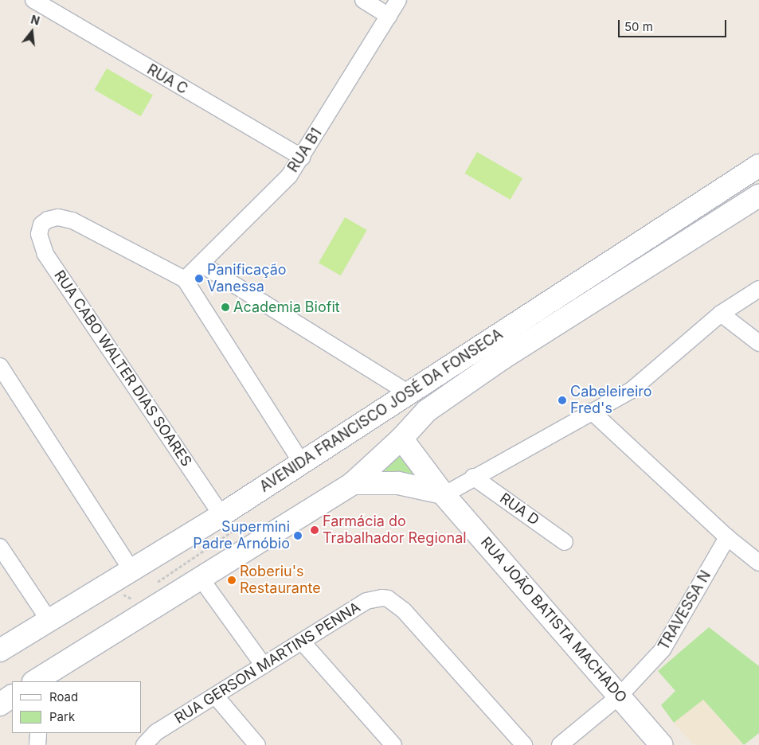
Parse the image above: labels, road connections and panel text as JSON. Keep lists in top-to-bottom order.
{
  "streets": {
    "main road": ["AVENIDA FRANCISCO JOSÉ DA FONSECA", "RUA JOÃO BATISTA MACHADO"],
    "street": [
      "RUA C",
      "RUA B1",
      "RUA CABO WALTER DIAS SOARES",
      "RUA D",
      "TRAVESSA N",
      "RUA GERSON MARTINS PENNA"
    ]
  },
  "crossings": [
    ["RUA C", "RUA B1"],
    ["RUA B1", "RUA CABO WALTER DIAS SOARES"],
    ["RUA CABO WALTER DIAS SOARES", "AVENIDA FRANCISCO JOSÉ DA FONSECA"],
    ["AVENIDA FRANCISCO JOSÉ DA FONSECA", "RUA JOÃO BATISTA MACHADO"],
    ["TRAVESSA N", "RUA JOÃO BATISTA MACHADO"]
  ],
  "places": [
    "Panificação Vanessa",
    "Academia Biofit",
    "Cabeleireiro Fred's",
    "Farmácia do Trabalhador Regional",
    "Supermini Padre Arnóbio",
    "Roberiu's Restaurante"
  ],
  "legend": ["Road", "Park"],
  "scale_bar": "50 m",
  "north": "top"
}
